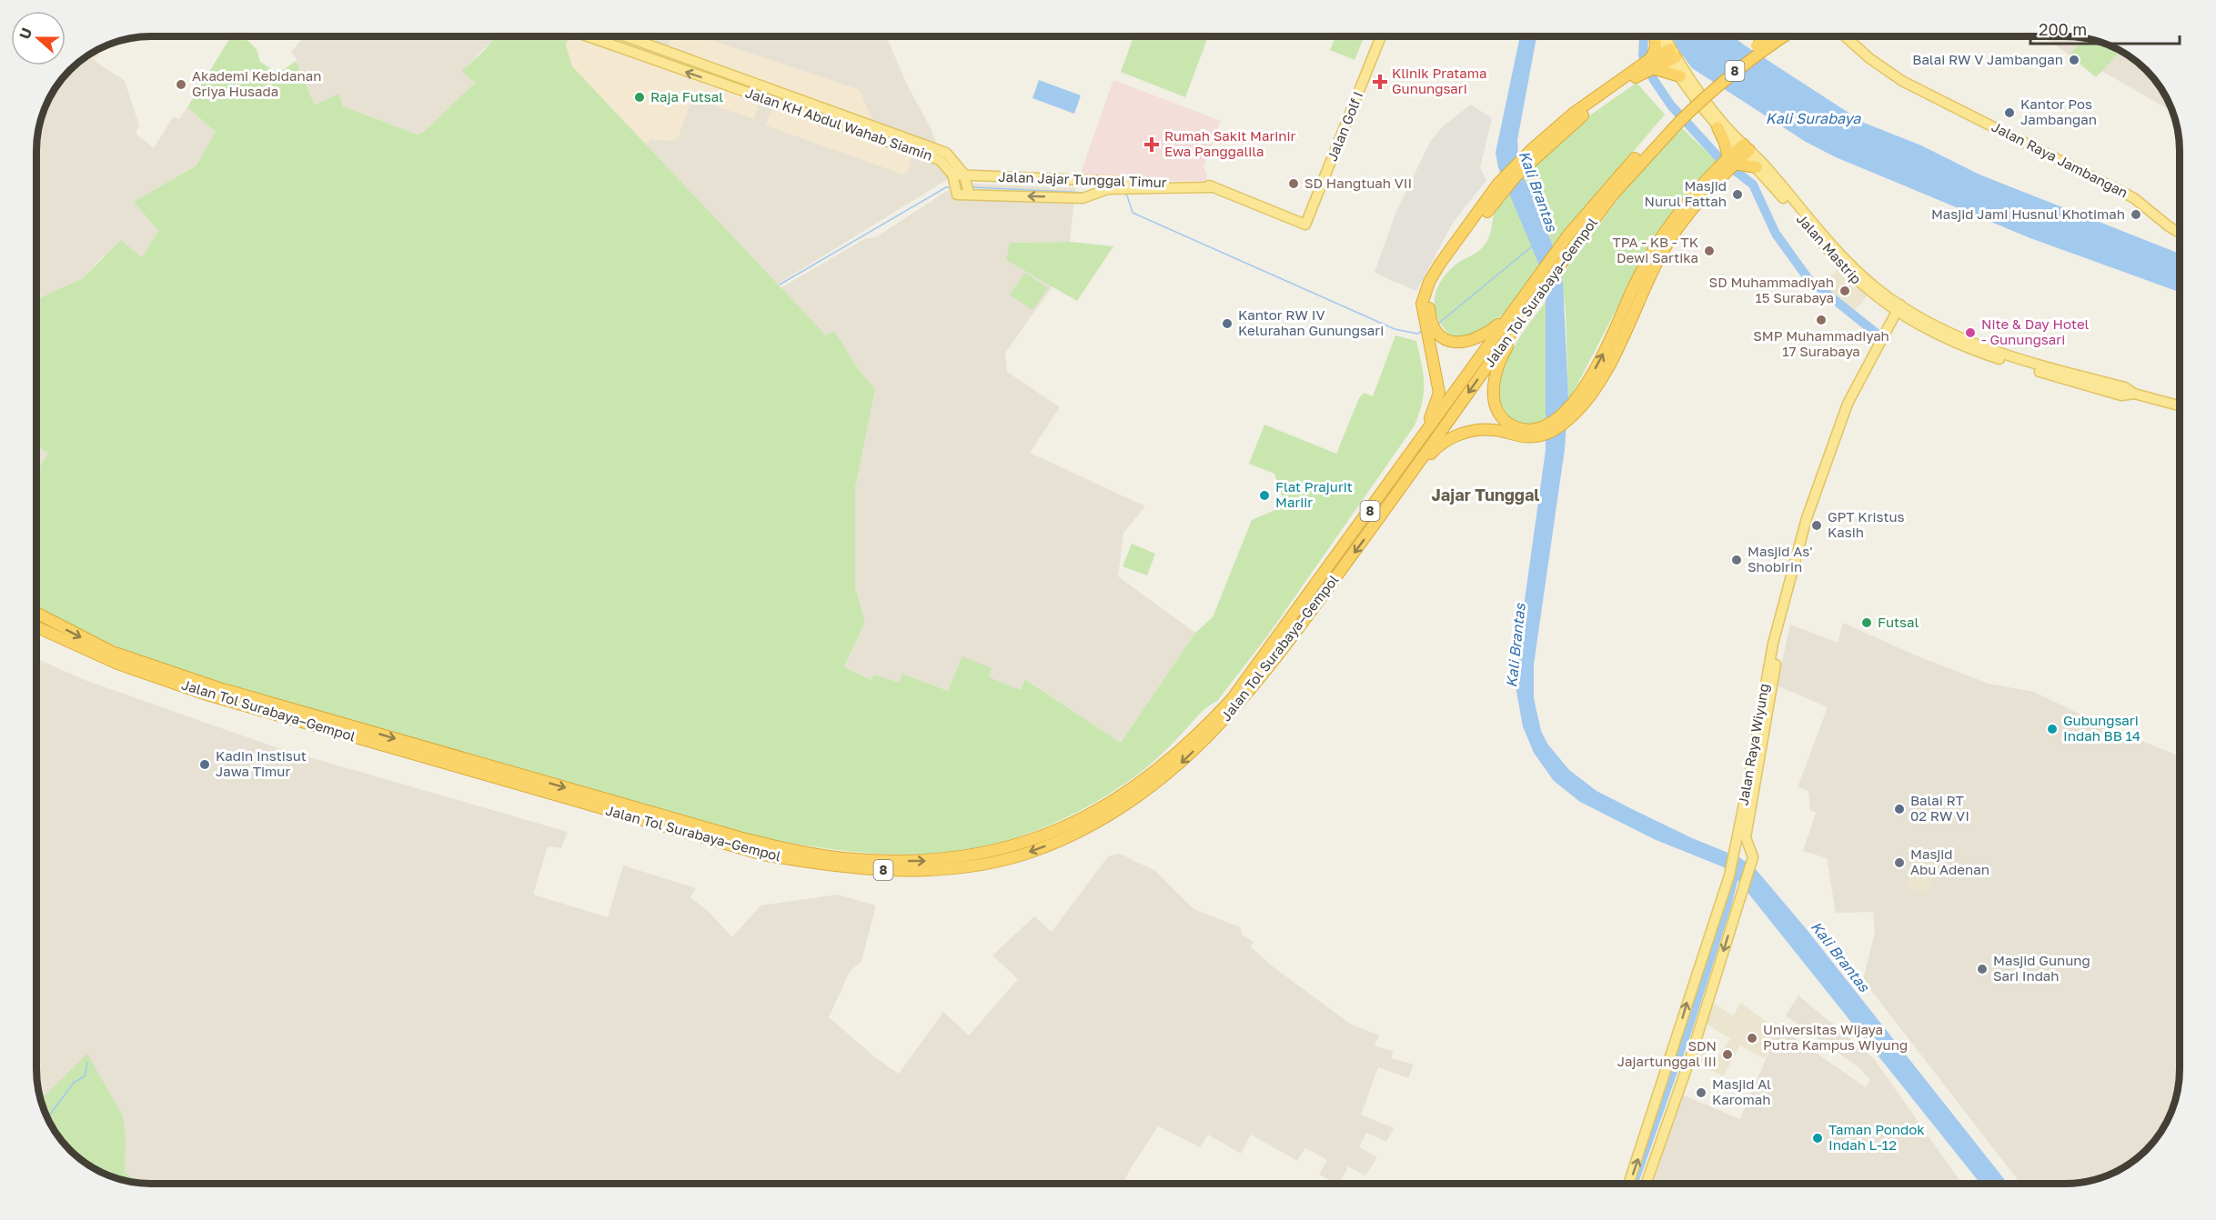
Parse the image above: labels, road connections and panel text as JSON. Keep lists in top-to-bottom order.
{
  "streets": {
    "highway": ["8", "Jalan Tol Surabaya–Gempol"],
    "main road": [
      "Jalan KH Abdul Wahab Siamin",
      "Jalan Golf I",
      "Jalan Raya Jambangan",
      "Jalan Jajar Tunggal Timur",
      "Jalan Mastrip",
      "Jalan Raya Wiyung"
    ]
  },
  "crossings": [
    ["Jalan KH Abdul Wahab Siamin", "Jalan Jajar Tunggal Timur"],
    ["Jalan Golf I", "Jalan Jajar Tunggal Timur"],
    ["Jalan Mastrip", "Jalan Raya Wiyung"]
  ],
  "districts": ["Jajar Tunggal"],
  "water": ["Kali Surabaya", "Kali Brantas"],
  "places": {
    "other": [
      "Balai RW V Jambangan",
      "Akademi Kebidanan Griya Husada",
      "Raja Futsal",
      "Kantor Pos Jambangan",
      "SD Hangtuah VII",
      "Masjid Nurul Fattah",
      "Masjid Jami Husnul Khotimah",
      "TPA - KB - TK Dewi Sartika",
      "SD Muhammadiyah 15 Surabaya",
      "SMP Muhammadiyah 17 Surabaya",
      "Kantor RW IV Kelurahan Gunungsari",
      "Nite & Day Hotel - Gunungsari",
      "Flat Prajurit Mariir",
      "GPT Kristus Kasih",
      "Masjid As' Shobirin",
      "Futsal",
      "Gubungsari Indah BB 14",
      "Kadin Instisut Jawa Timur",
      "Balai RT 02 RW VI",
      "Masjid Abu Adenan",
      "Masjid Gunung Sari Indah",
      "Universitas Wijaya Putra Kampus Wiyung",
      "SDN Jajartunggal III",
      "Masjid Al Karomah",
      "Taman Pondok Indah L-12"
    ],
    "health": ["Klinik Pratama Gunungsari", "Rumah Sakit Marinir Ewa Panggalila"]
  },
  "scale_bar": "200 m",
  "north": "left"
}
